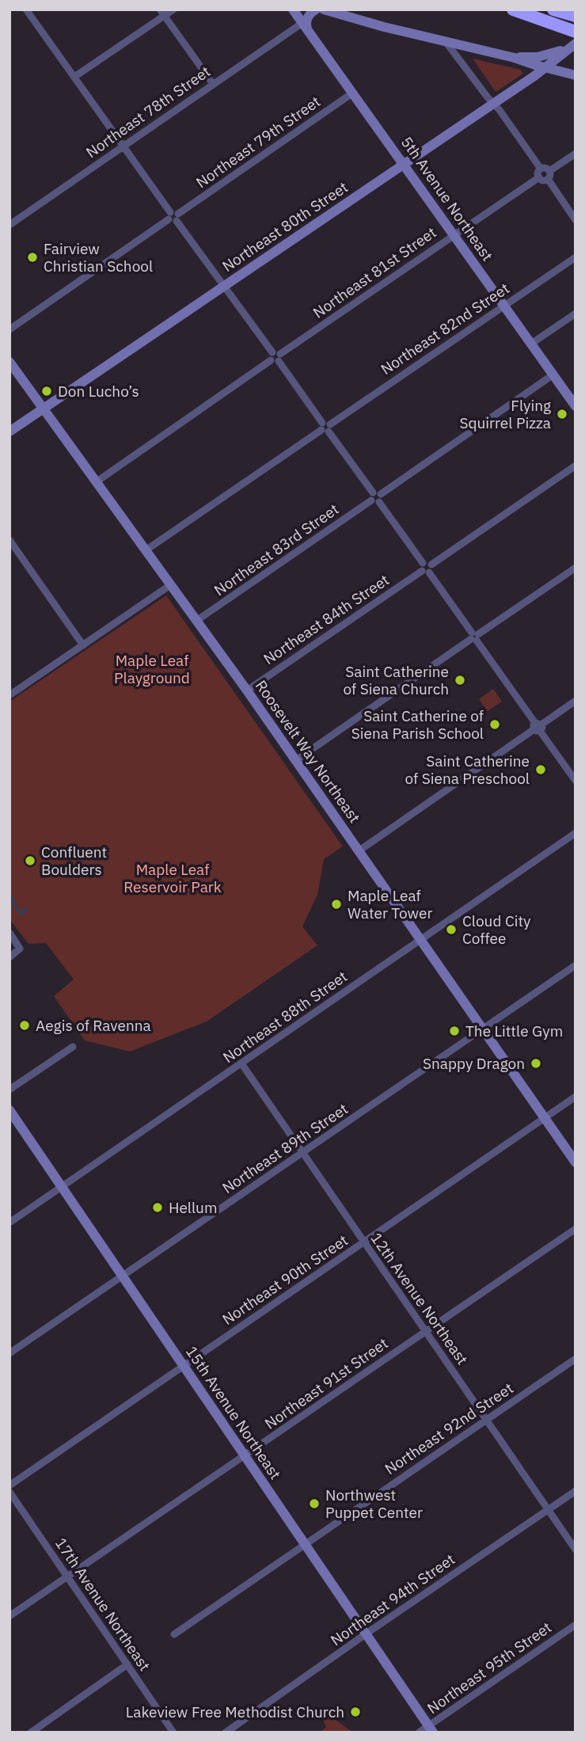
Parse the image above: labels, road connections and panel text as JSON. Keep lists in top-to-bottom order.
{
  "streets": {
    "main road": [
      "5th Avenue Northeast",
      "Northeast 80th Street",
      "Roosevelt Way Northeast",
      "15th Avenue Northeast"
    ],
    "street": [
      "Northeast 78th Street",
      "Northeast 79th Street",
      "Northeast 81st Street",
      "Northeast 82nd Street",
      "Northeast 83rd Street",
      "Northeast 84th Street",
      "Northeast 88th Street",
      "Northeast 89th Street",
      "Northeast 90th Street",
      "12th Avenue Northeast",
      "Northeast 91st Street",
      "Northeast 92nd Street",
      "Northeast 94th Street",
      "17th Avenue Northeast",
      "Northeast 95th Street"
    ]
  },
  "crossings": [
    ["Northeast 78th Street", "5th Avenue Northeast"],
    ["Northeast 79th Street", "5th Avenue Northeast"],
    ["5th Avenue Northeast", "Northeast 80th Street"],
    ["5th Avenue Northeast", "Northeast 81st Street"],
    ["5th Avenue Northeast", "Northeast 82nd Street"],
    ["5th Avenue Northeast", "Northeast 83rd Street"],
    ["Northeast 80th Street", "Roosevelt Way Northeast"],
    ["Northeast 81st Street", "Roosevelt Way Northeast"],
    ["Northeast 82nd Street", "Roosevelt Way Northeast"],
    ["Northeast 83rd Street", "Roosevelt Way Northeast"],
    ["Northeast 84th Street", "Roosevelt Way Northeast"],
    ["Roosevelt Way Northeast", "Northeast 88th Street"],
    ["Roosevelt Way Northeast", "Northeast 89th Street"],
    ["Roosevelt Way Northeast", "Northeast 90th Street"],
    ["Northeast 88th Street", "12th Avenue Northeast"],
    ["Northeast 88th Street", "15th Avenue Northeast"],
    ["Northeast 89th Street", "12th Avenue Northeast"],
    ["Northeast 89th Street", "15th Avenue Northeast"],
    ["Northeast 90th Street", "12th Avenue Northeast"],
    ["Northeast 90th Street", "15th Avenue Northeast"],
    ["Northeast 90th Street", "17th Avenue Northeast"],
    ["12th Avenue Northeast", "Northeast 91st Street"],
    ["12th Avenue Northeast", "Northeast 92nd Street"],
    ["12th Avenue Northeast", "Northeast 94th Street"],
    ["Northeast 91st Street", "15th Avenue Northeast"],
    ["Northeast 91st Street", "17th Avenue Northeast"],
    ["15th Avenue Northeast", "Northeast 92nd Street"],
    ["15th Avenue Northeast", "Northeast 94th Street"],
    ["15th Avenue Northeast", "Northeast 95th Street"]
  ],
  "parks": ["Maple Leaf Playground", "Maple Leaf Reservoir Park"],
  "places": [
    "Fairview Christian School",
    "Don Lucho’s",
    "Flying Squirrel Pizza",
    "Saint Catherine of Siena Church",
    "Saint Catherine of Siena Parish School",
    "Saint Catherine of Siena Preschool",
    "Confluent Boulders",
    "Maple Leaf Water Tower",
    "Cloud City Coffee",
    "Aegis of Ravenna",
    "The Little Gym",
    "Snappy Dragon",
    "Hellum",
    "Northwest Puppet Center",
    "Lakeview Free Methodist Church"
  ]
}
